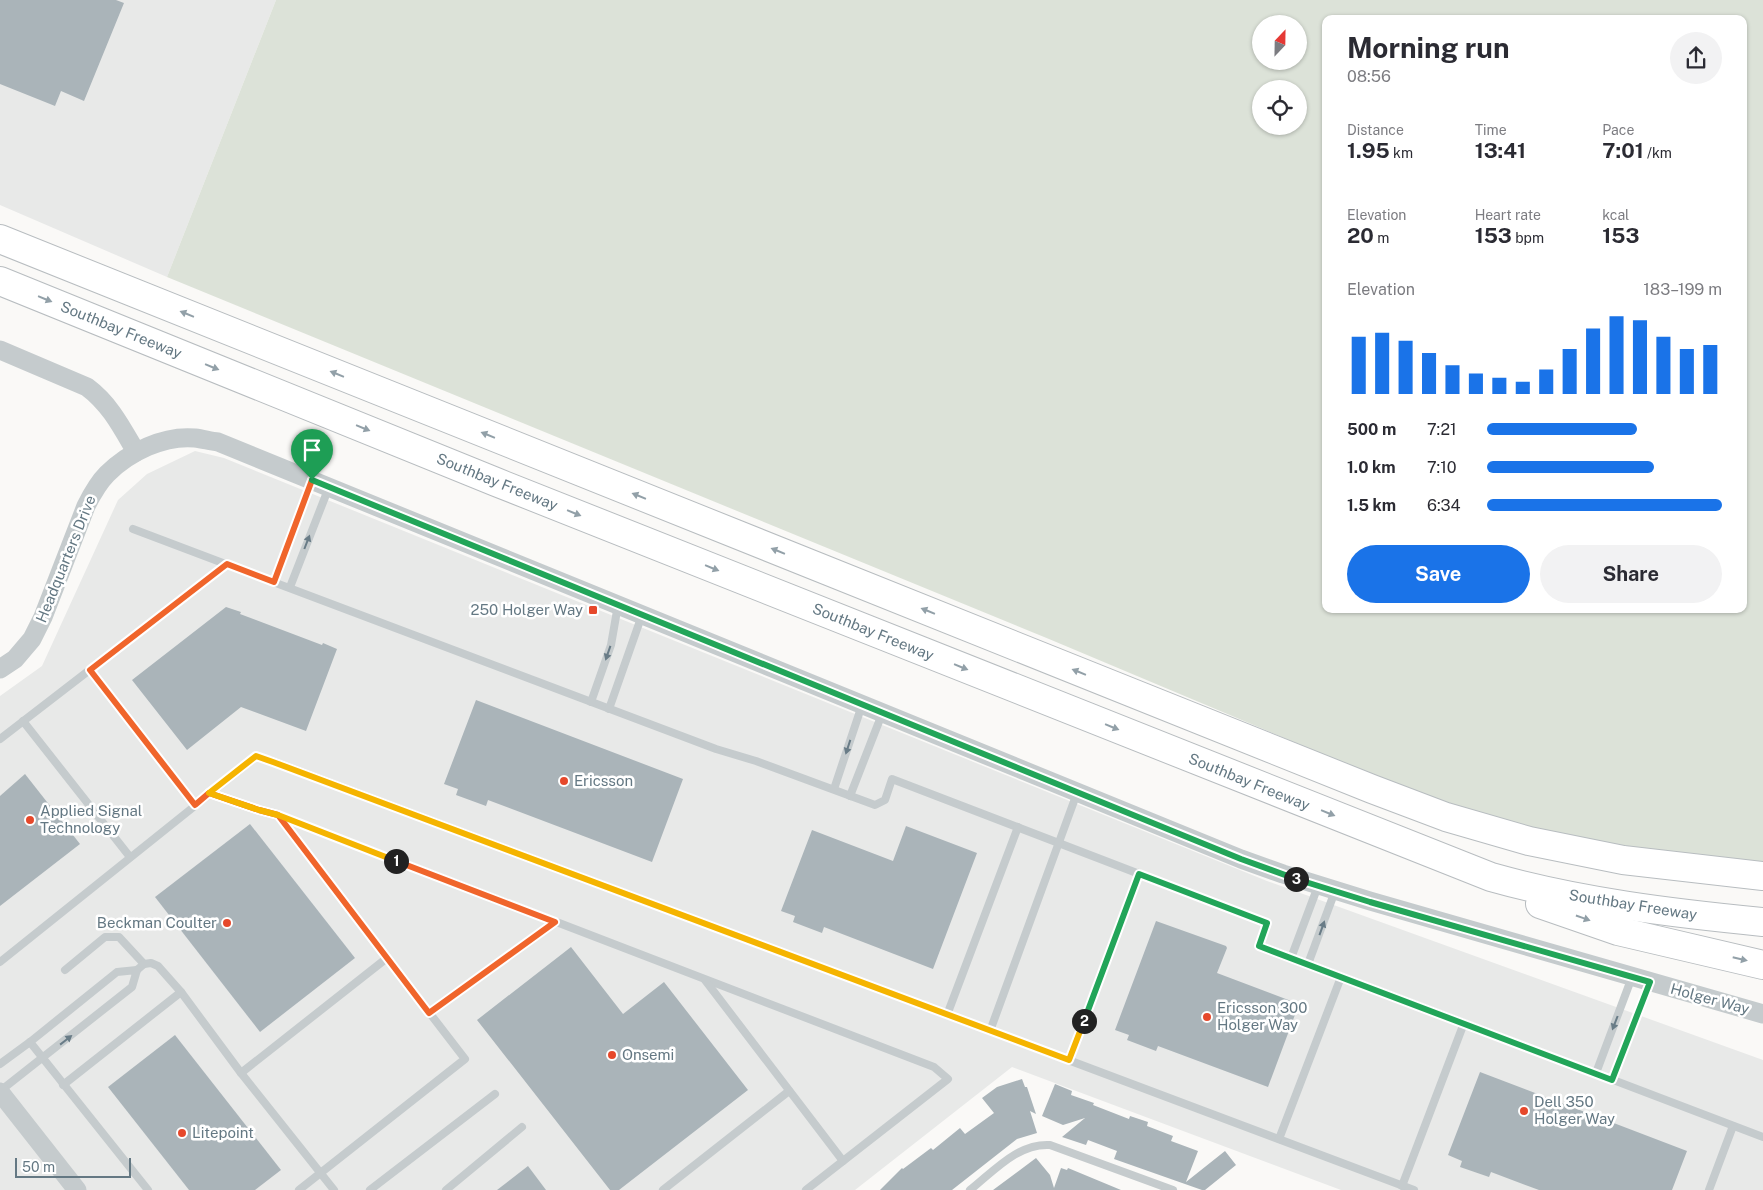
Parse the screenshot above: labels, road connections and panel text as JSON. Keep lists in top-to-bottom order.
{
  "streets": {
    "highway": ["Southbay Freeway"],
    "street": ["Headquarters Drive", "Holger Way"]
  },
  "crossings": [
    ["Headquarters Drive", "Holger Way"]
  ],
  "places": {
    "transit": ["250 Holger Way"],
    "other": [
      "Ericsson",
      "Applied Signal Technology",
      "Beckman Coulter",
      "Ericsson 300 Holger Way",
      "Onsemi",
      "Dell 350 Holger Way",
      "Litepoint"
    ]
  },
  "scale_bar": "50 m",
  "north": "top",
  "page": {
    "heading": ["Morning run", "08:56"],
    "stats": [
      ["Distance", "1.95 km"],
      ["Time", "13:41"],
      ["Pace", "7:01 /km"],
      ["Elevation", "20 m"],
      ["Heart rate", "153 bpm"],
      ["kcal", "153"]
    ],
    "chart": ["Elevation", "183–199 m"],
    "list": [
      {
        "name": "500 m",
        "note": "7:21"
      },
      {
        "name": "1.0 km",
        "note": "7:10"
      },
      {
        "name": "1.5 km",
        "note": "6:34"
      }
    ],
    "buttons": ["Save", "Share"],
    "pins": ["1", "3", "2"],
    "scale": "50 m"
  }
}
